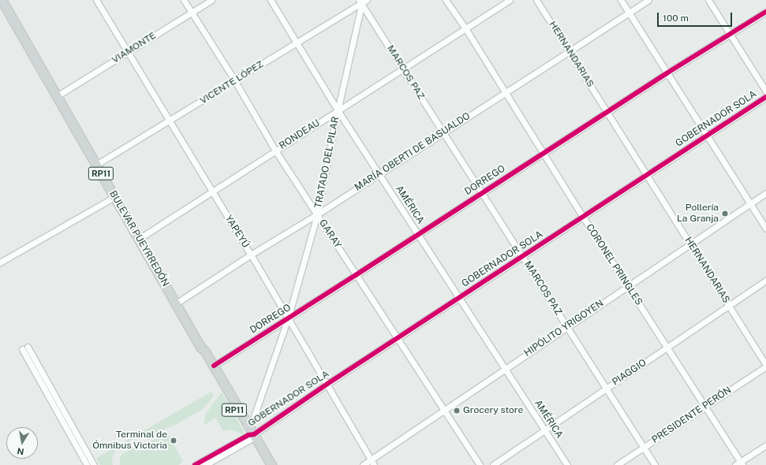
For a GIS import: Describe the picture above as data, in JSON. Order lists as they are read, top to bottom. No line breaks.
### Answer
{"streets":{"main road":["RP11","BULEVAR PUEYRREDÓN"],"street":["VIAMONTE","HERNANDARIAS","MARCOS PAZ","VICENTE LÓPEZ","GOBERNADOR SOLA","RONDEAU","MARÍA OBERTI DE BASUALDO","TRATADO DEL PILAR","DORREGO","AMÉRICA","YAPEYÚ","GARAY","CORONEL PRINGLES","HIPÓLITO YRIGOYEN","PIAGGIO","PRESIDENTE PERÓN"]},"crossings":[["VIAMONTE","YAPEYÚ"],["VIAMONTE","GARAY"],["VIAMONTE","BULEVAR PUEYRREDÓN"],["HERNANDARIAS","GOBERNADOR SOLA"],["HERNANDARIAS","MARÍA OBERTI DE BASUALDO"],["HERNANDARIAS","DORREGO"],["HERNANDARIAS","HIPÓLITO YRIGOYEN"],["HERNANDARIAS","PIAGGIO"],["HERNANDARIAS","PRESIDENTE PERÓN"],["MARCOS PAZ","VICENTE LÓPEZ"],["MARCOS PAZ","GOBERNADOR SOLA"],["MARCOS PAZ","RONDEAU"],["MARCOS PAZ","MARÍA OBERTI DE BASUALDO"],["MARCOS PAZ","TRATADO DEL PILAR"],["MARCOS PAZ","DORREGO"],["MARCOS PAZ","HIPÓLITO YRIGOYEN"],["MARCOS PAZ","PIAGGIO"],["MARCOS PAZ","PRESIDENTE PERÓN"],["VICENTE LÓPEZ","TRATADO DEL PILAR"],["VICENTE LÓPEZ","AMÉRICA"],["VICENTE LÓPEZ","YAPEYÚ"],["VICENTE LÓPEZ","GARAY"],["VICENTE LÓPEZ","BULEVAR PUEYRREDÓN"],["GOBERNADOR SOLA","TRATADO DEL PILAR"],["GOBERNADOR SOLA","AMÉRICA"],["GOBERNADOR SOLA","YAPEYÚ"],["GOBERNADOR SOLA","GARAY"],["GOBERNADOR SOLA","BULEVAR PUEYRREDÓN"],["GOBERNADOR SOLA","CORONEL PRINGLES"],["RONDEAU","TRATADO DEL PILAR"],["RONDEAU","AMÉRICA"],["RONDEAU","YAPEYÚ"],["RONDEAU","GARAY"],["RONDEAU","BULEVAR PUEYRREDÓN"],["RONDEAU","CORONEL PRINGLES"],["MARÍA OBERTI DE BASUALDO","TRATADO DEL PILAR"],["MARÍA OBERTI DE BASUALDO","AMÉRICA"],["MARÍA OBERTI DE BASUALDO","YAPEYÚ"],["MARÍA OBERTI DE BASUALDO","GARAY"],["MARÍA OBERTI DE BASUALDO","BULEVAR PUEYRREDÓN"],["MARÍA OBERTI DE BASUALDO","CORONEL PRINGLES"],["TRATADO DEL PILAR","DORREGO"],["TRATADO DEL PILAR","AMÉRICA"],["TRATADO DEL PILAR","YAPEYÚ"],["TRATADO DEL PILAR","GARAY"],["TRATADO DEL PILAR","BULEVAR PUEYRREDÓN"],["DORREGO","AMÉRICA"],["DORREGO","YAPEYÚ"],["DORREGO","GARAY"],["DORREGO","BULEVAR PUEYRREDÓN"],["DORREGO","CORONEL PRINGLES"],["AMÉRICA","HIPÓLITO YRIGOYEN"],["AMÉRICA","PIAGGIO"],["YAPEYÚ","HIPÓLITO YRIGOYEN"],["GARAY","HIPÓLITO YRIGOYEN"],["CORONEL PRINGLES","HIPÓLITO YRIGOYEN"],["CORONEL PRINGLES","PIAGGIO"],["CORONEL PRINGLES","PRESIDENTE PERÓN"]],"places":["Pollería La Granja","Grocery store","Terminal de Ómnibus Victoria"],"scale_bar":"100 m","north":"bottom"}
